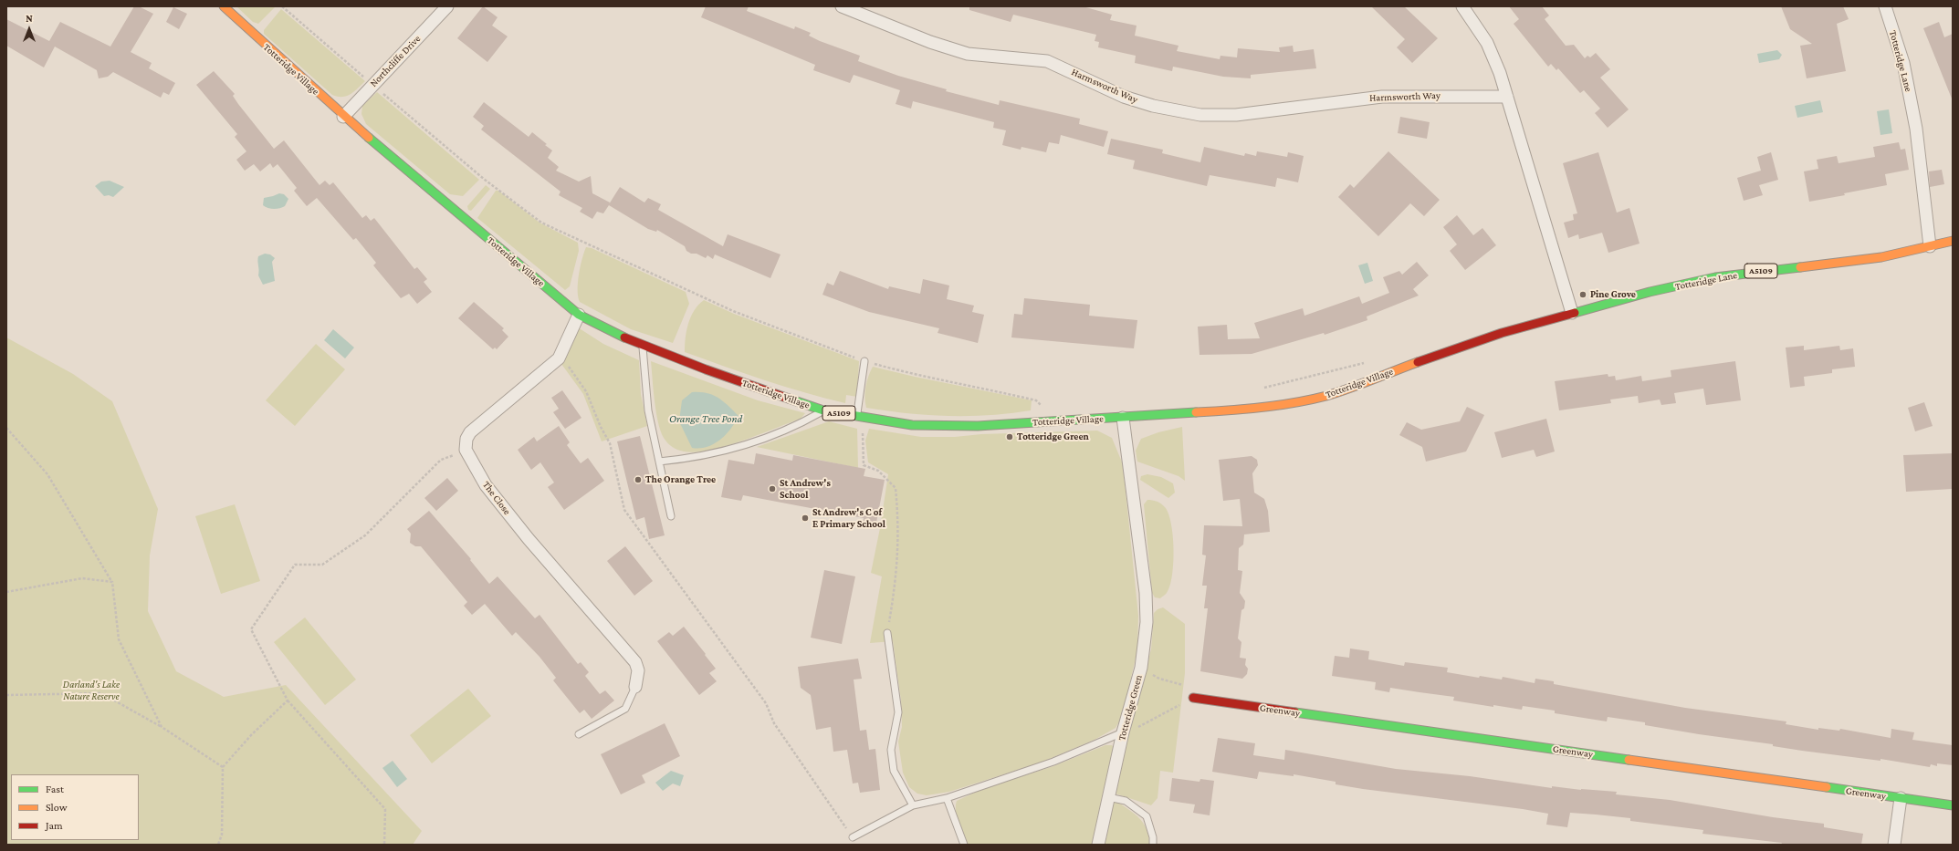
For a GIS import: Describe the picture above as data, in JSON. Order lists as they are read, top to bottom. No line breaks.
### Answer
{"streets":{"main road":["Totteridge Lane","Totteridge Village","A5109","Greenway"],"street":["Northcliffe Drive","Harmsworth Way","The Close","Totteridge Green"]},"crossings":[["Northcliffe Drive","Totteridge Village"],["Totteridge Lane","Totteridge Village"],["Totteridge Village","Totteridge Green"]],"water":["Orange Tree Pond"],"parks":["Darland's Lake Nature Reserve"],"places":["Pine Grove","Totteridge Green","The Orange Tree","St Andrew's School","St Andrew's C of E Primary School"],"legend":["Fast","Slow","Jam"],"north":"top"}
